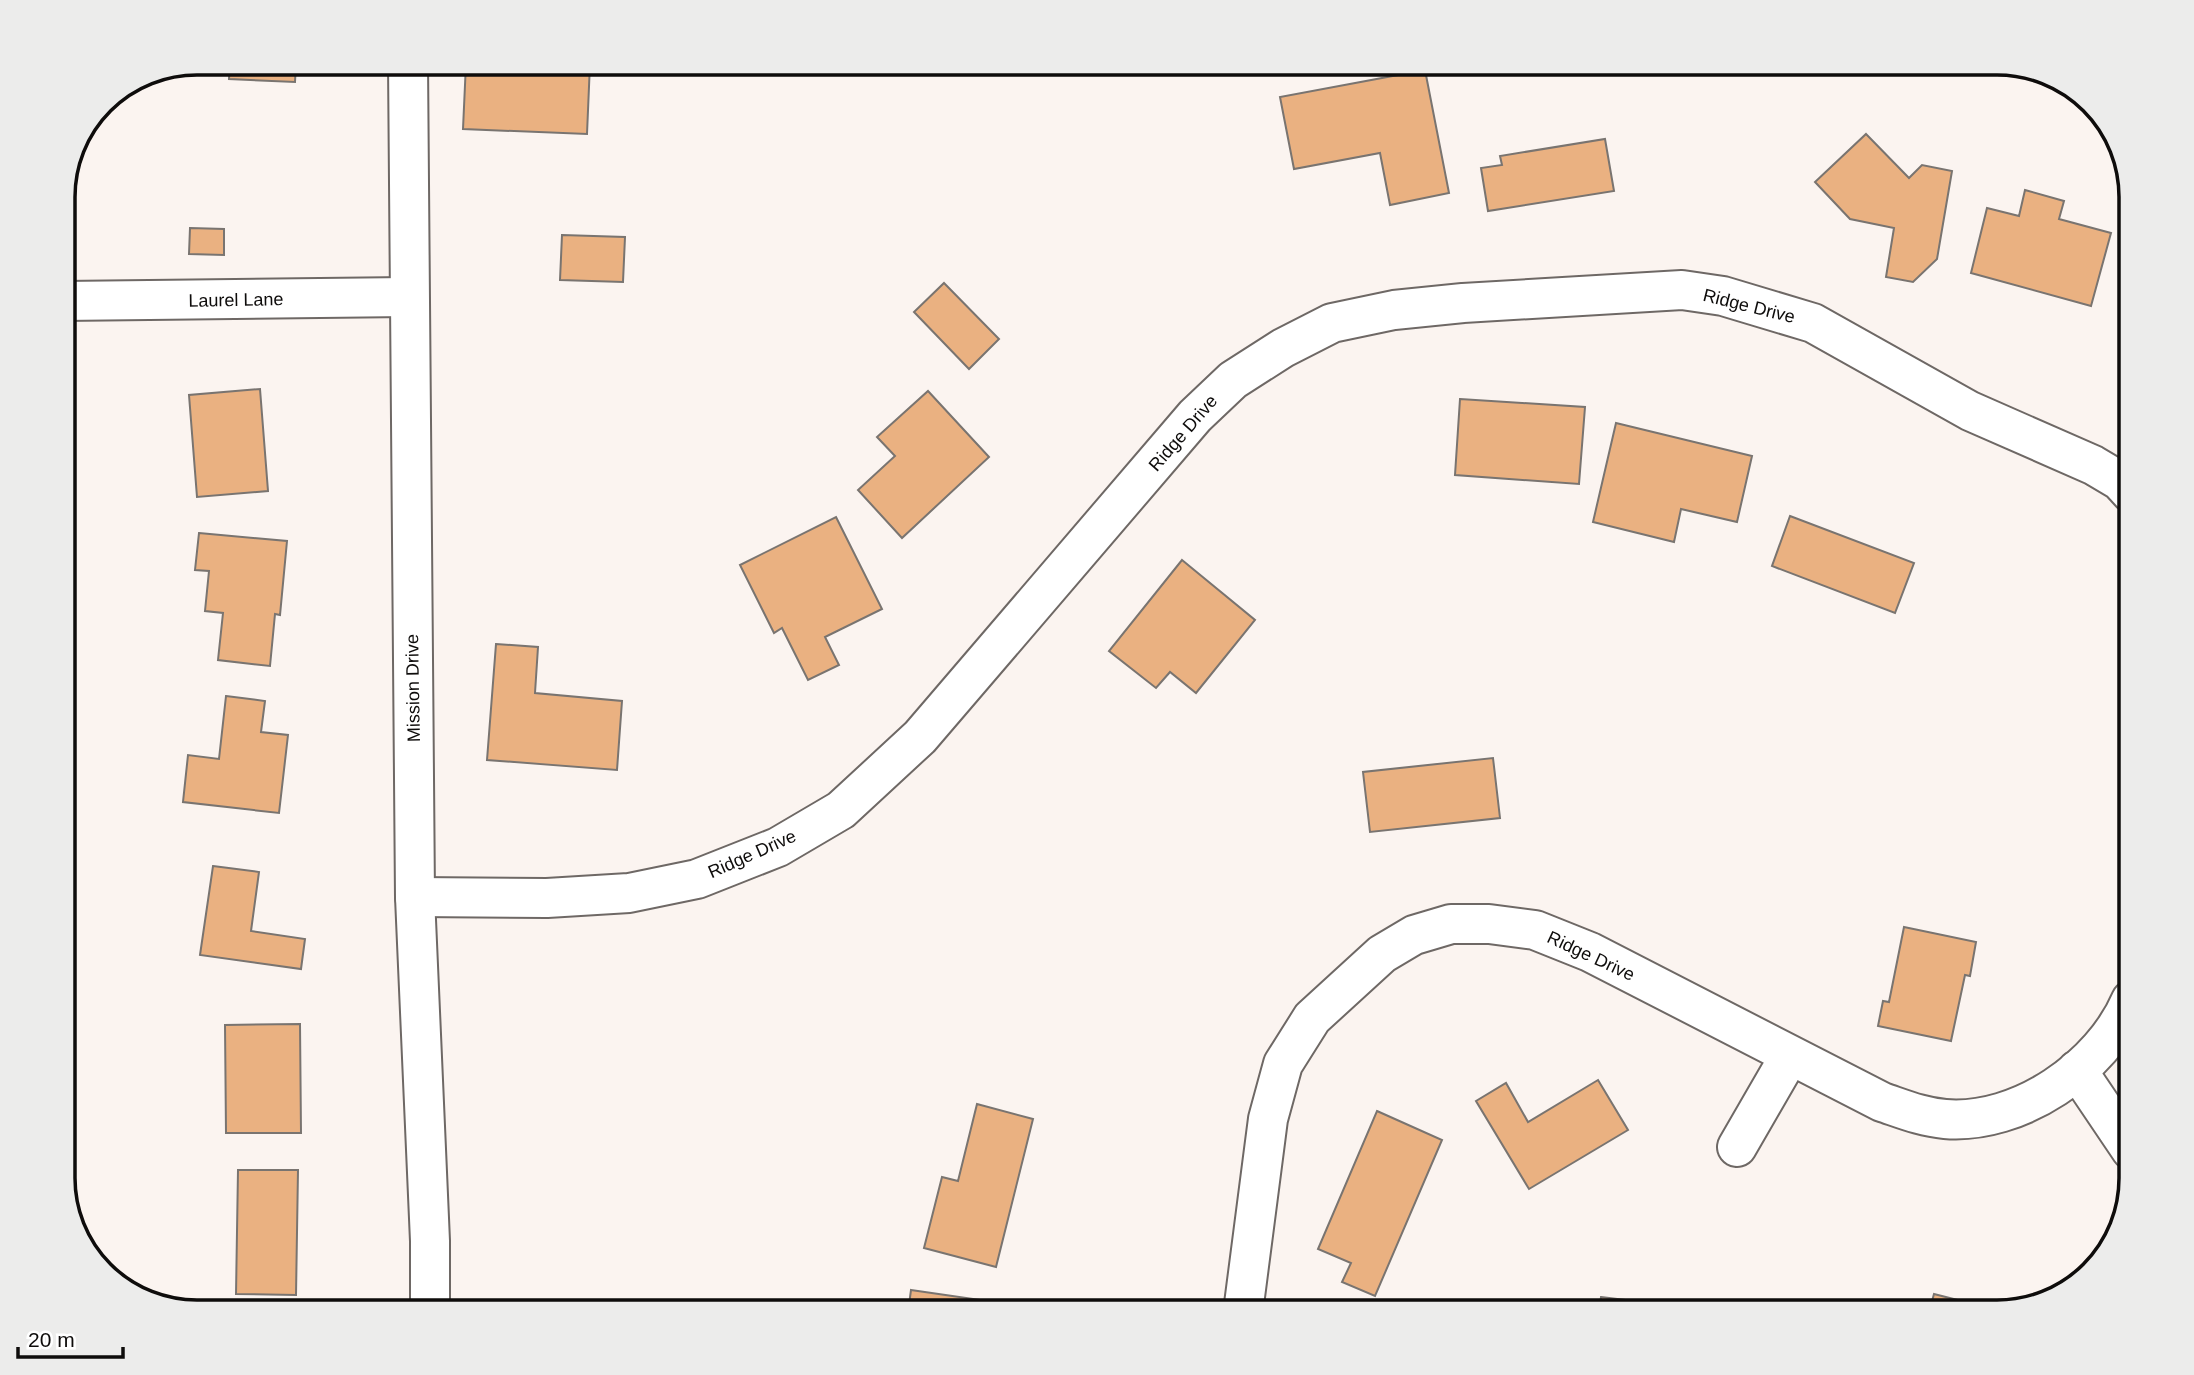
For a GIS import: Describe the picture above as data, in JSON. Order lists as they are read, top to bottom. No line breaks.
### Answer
{"streets":{"street":["Laurel Lane","Ridge Drive","Mission Drive"]},"crossings":[["Laurel Lane","Mission Drive"],["Ridge Drive","Mission Drive"]],"scale_bar":"20 m"}
